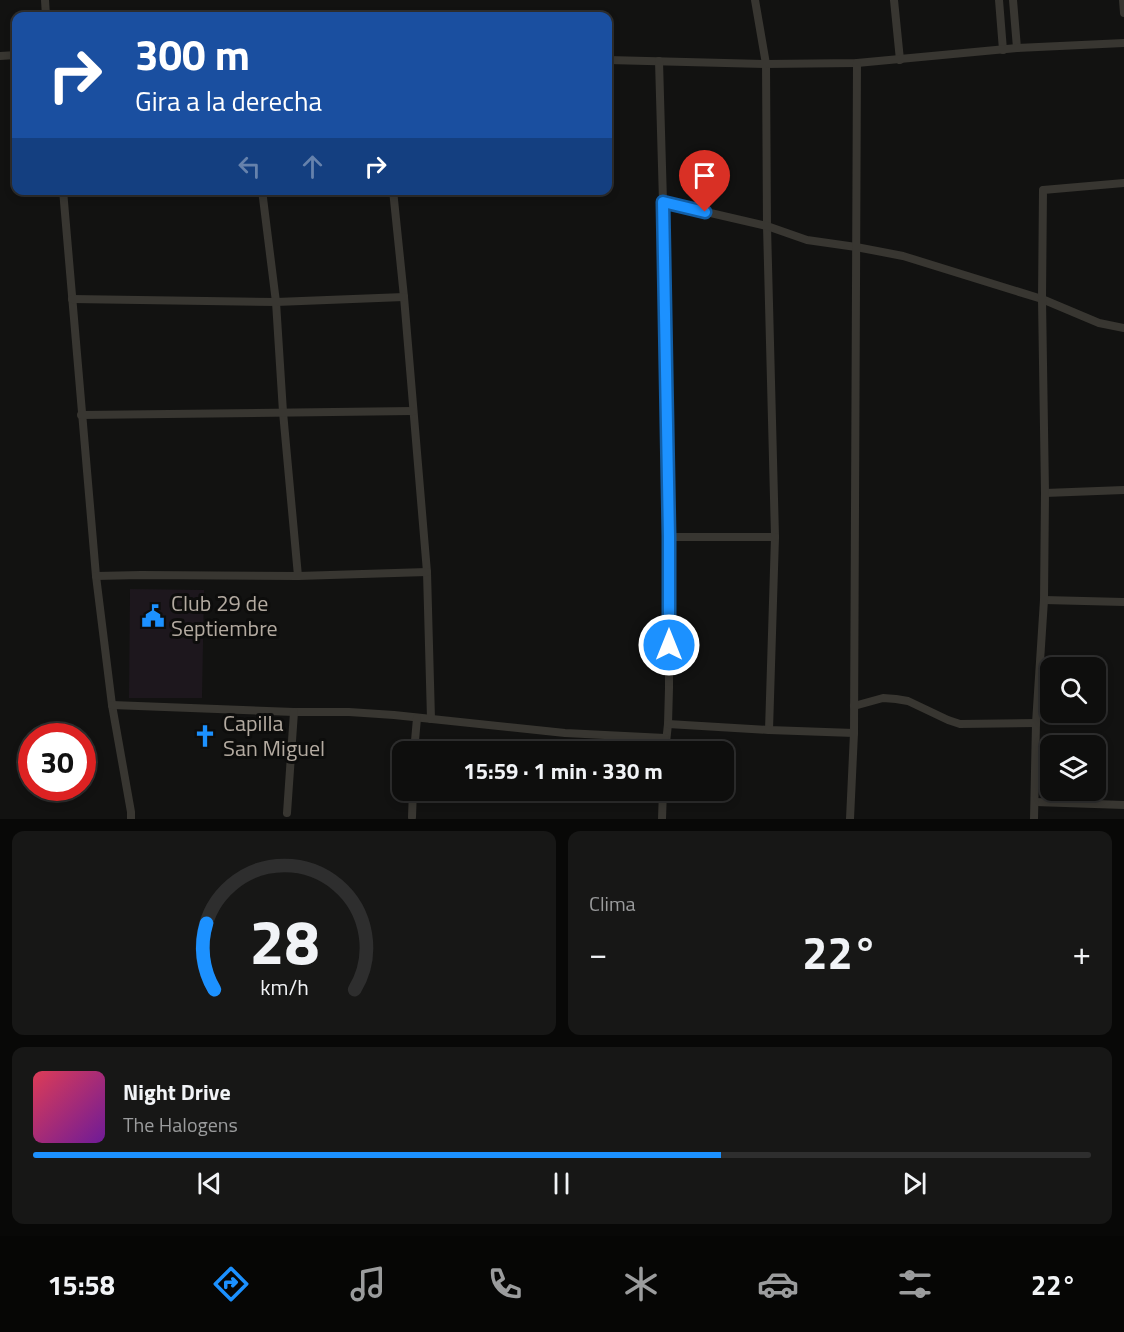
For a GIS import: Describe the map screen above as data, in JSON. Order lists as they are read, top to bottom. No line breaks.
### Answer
{"places":{"public building":["Club 29 de Septiembre"],"church":["Capilla San Miguel"]},"page":{"turn":["300 m","Gira a la derecha"],"limit":"30","trip":"15:59 · 1 min · 330 m","tile":"Clima","heat":["−","22°","+"],"song":["Night Drive","The Halogens"],"tabs":["15:58","22°"],"gauge":["28","km/h"]}}
